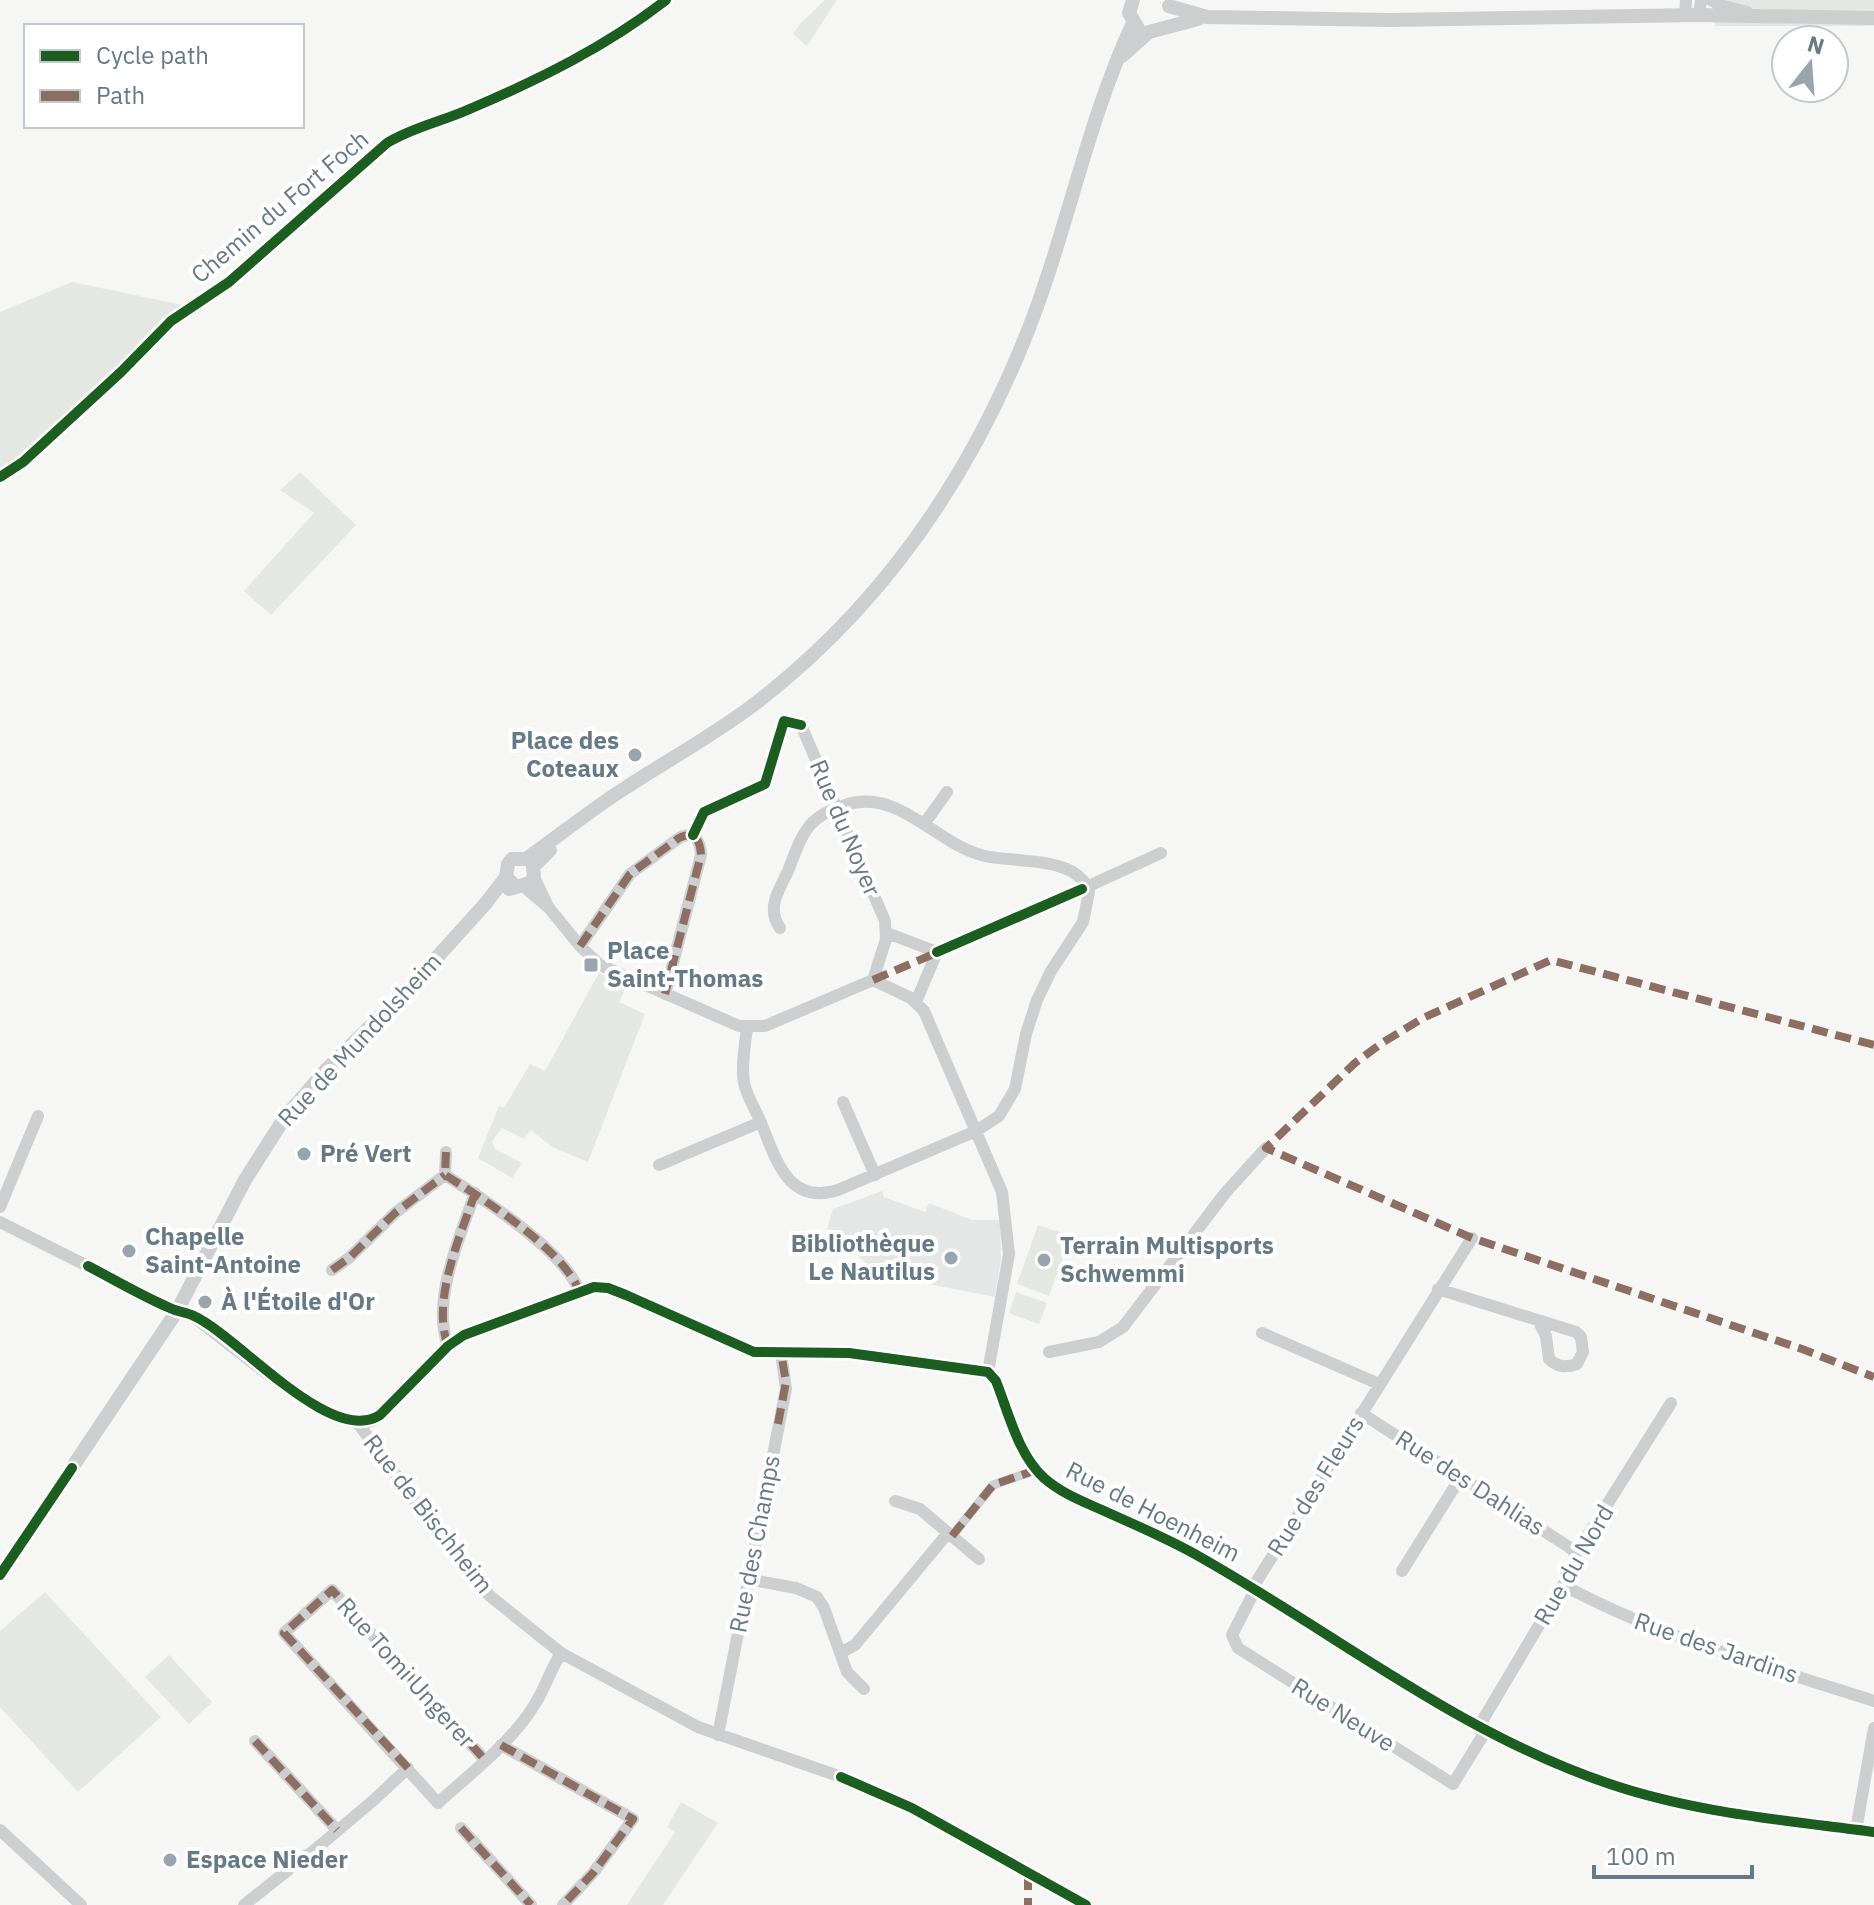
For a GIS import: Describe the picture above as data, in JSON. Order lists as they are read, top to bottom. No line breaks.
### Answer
{"streets":{"street":["Rue du Noyer","Rue de Mundolsheim","Rue des Dahlias","Rue des Fleurs","Rue de Hoenheim","Rue de Bischheim","Rue des Champs","Rue du Nord","Rue des Jardins","Rue Tomi Ungerer","Rue Neuve"],"cycle path":["Chemin du Fort Foch"]},"crossings":[["Rue des Dahlias","Rue des Fleurs"],["Rue des Dahlias","Rue du Nord"],["Rue des Fleurs","Rue de Hoenheim"],["Rue des Fleurs","Rue Neuve"],["Rue de Hoenheim","Rue du Nord"],["Rue de Hoenheim","Rue Neuve"],["Rue de Bischheim","Rue des Champs"],["Rue du Nord","Rue des Jardins"],["Rue du Nord","Rue Neuve"]],"places":{"other":["Place des Coteaux","Pré Vert","Chapelle Saint-Antoine","Bibliothèque Le Nautilus","Terrain Multisports Schwemmi","À l'Étoile d'Or","Espace Nieder"],"transit":["Place Saint-Thomas"]},"legend":["Cycle path","Path"],"scale_bar":"100 m","north":"top"}
